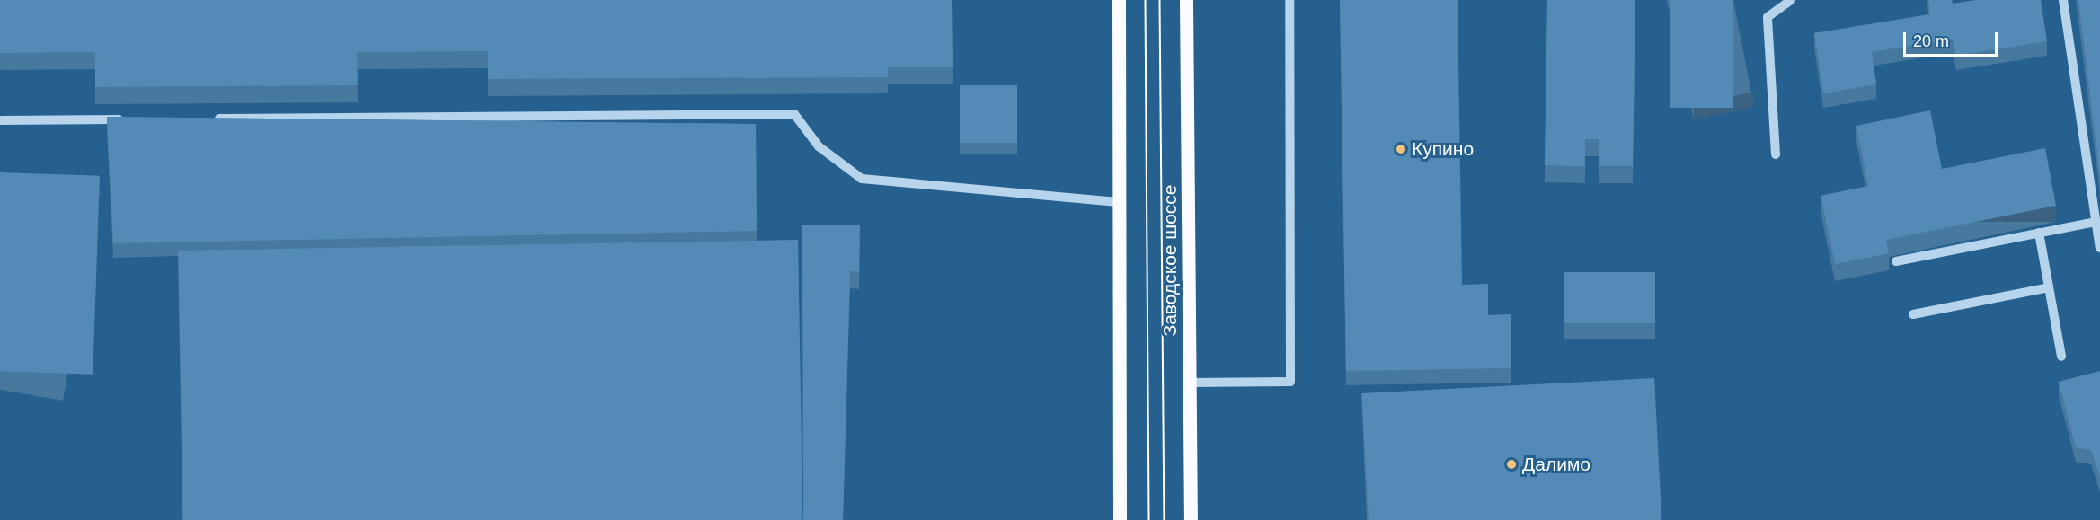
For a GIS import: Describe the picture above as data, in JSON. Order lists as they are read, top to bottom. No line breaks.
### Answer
{"streets":{"main road":["Заводское шоссе"]},"places":["Купино","Далимо"],"scale_bar":"20 m"}
